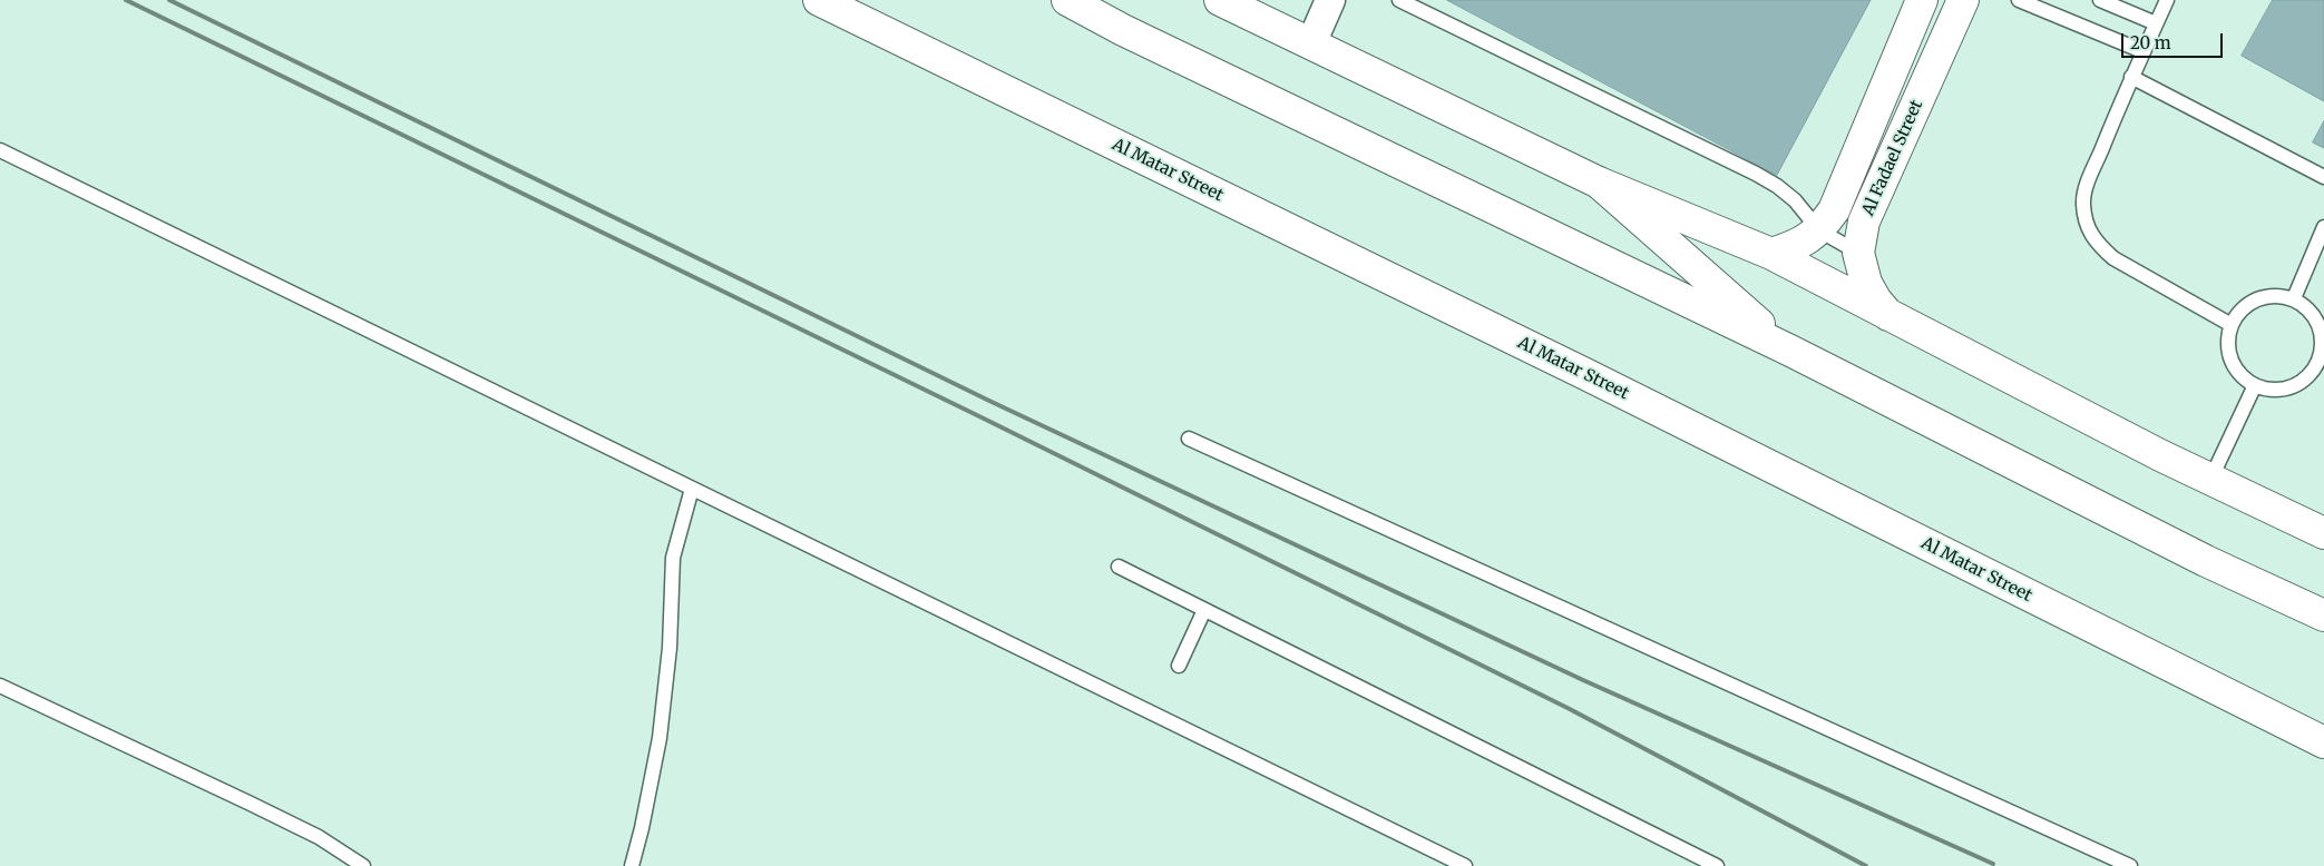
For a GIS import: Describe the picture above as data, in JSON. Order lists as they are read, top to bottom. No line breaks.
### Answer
{"streets":{"main road":["Al Fadael Street","Al Matar Street"]},"scale_bar":"20 m"}
